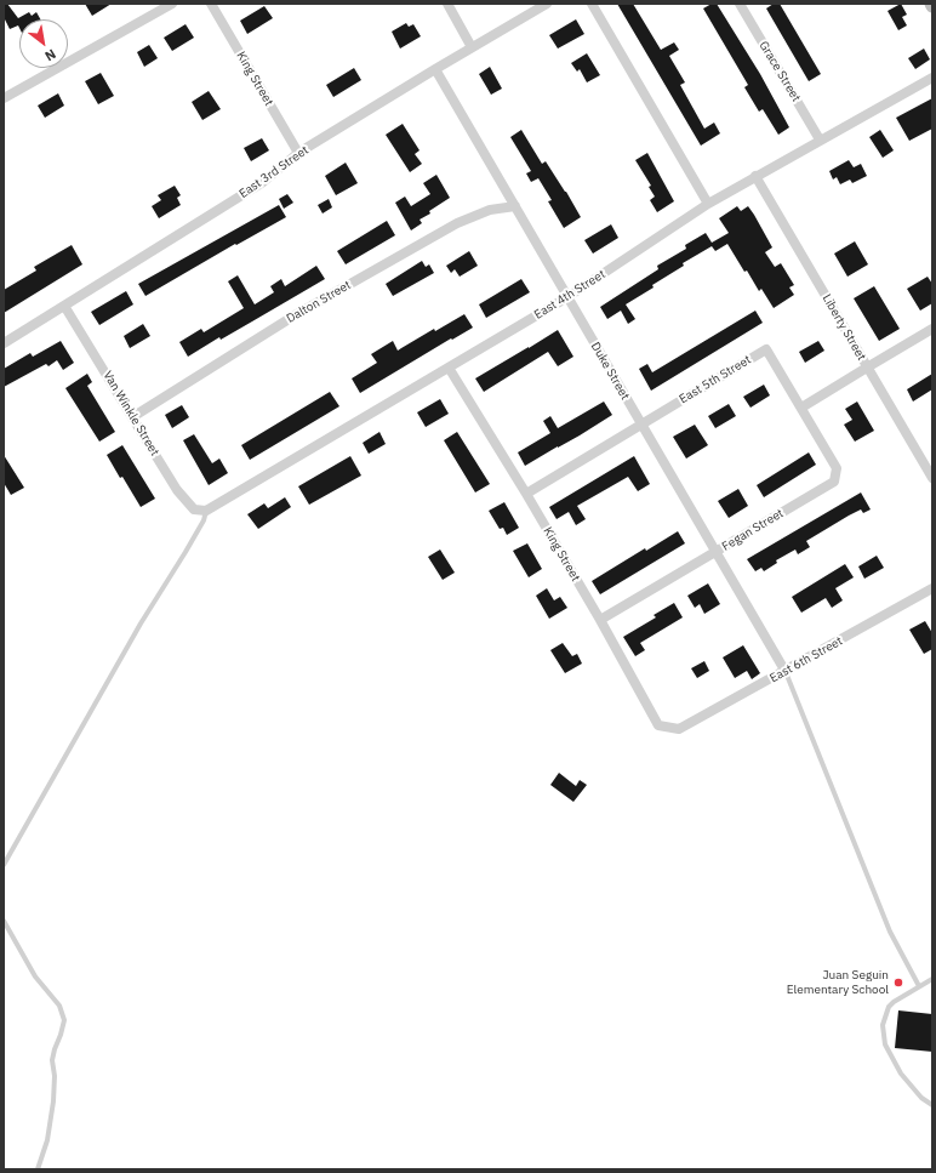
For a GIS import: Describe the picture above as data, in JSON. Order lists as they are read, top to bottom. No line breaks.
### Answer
{"streets":{"street":["Grace Street","King Street","East 3rd Street","East 4th Street","Dalton Street","Liberty Street","Duke Street","East 5th Street","Van Winkle Street","Fegan Street","East 6th Street"]},"crossings":[["Grace Street","East 4th Street"],["King Street","East 3rd Street"],["King Street","East 4th Street"],["King Street","East 5th Street"],["King Street","Fegan Street"],["King Street","East 6th Street"],["East 3rd Street","Duke Street"],["East 3rd Street","Van Winkle Street"],["East 4th Street","Liberty Street"],["East 4th Street","Duke Street"],["East 4th Street","Van Winkle Street"],["Dalton Street","Duke Street"],["Dalton Street","Van Winkle Street"],["Duke Street","East 5th Street"],["Duke Street","Fegan Street"],["Duke Street","East 6th Street"],["East 5th Street","Fegan Street"]],"places":["Juan Seguin Elementary School"],"north":"bottom right"}
